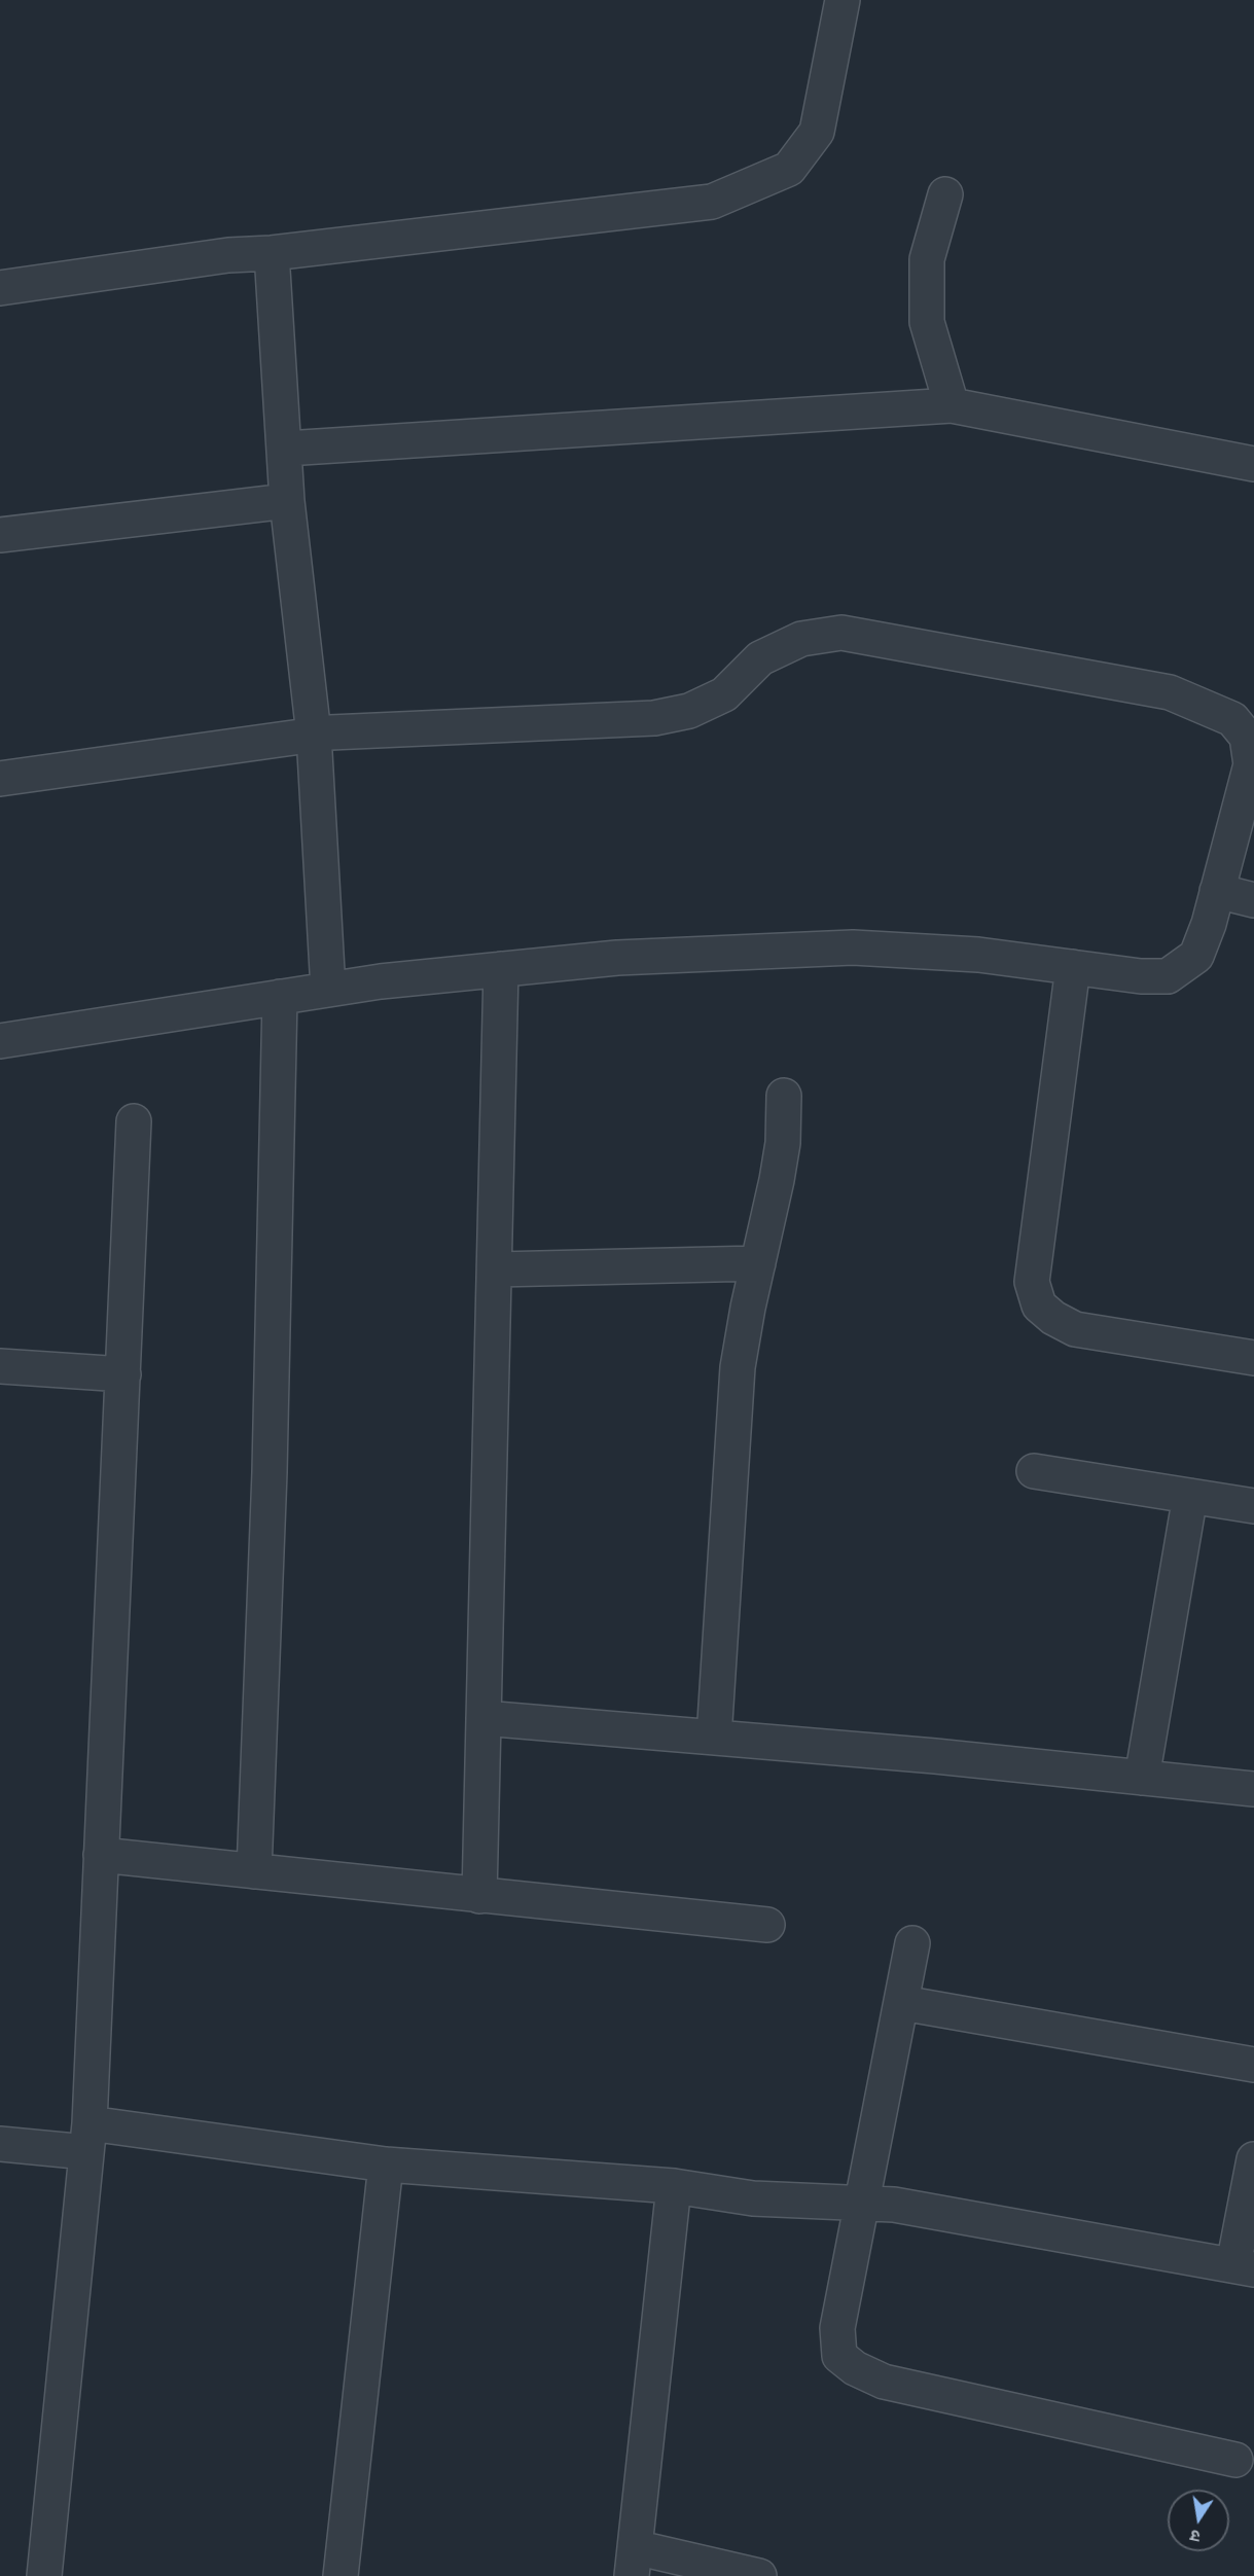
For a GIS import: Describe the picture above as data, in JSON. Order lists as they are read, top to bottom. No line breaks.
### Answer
{"north":"bottom"}
